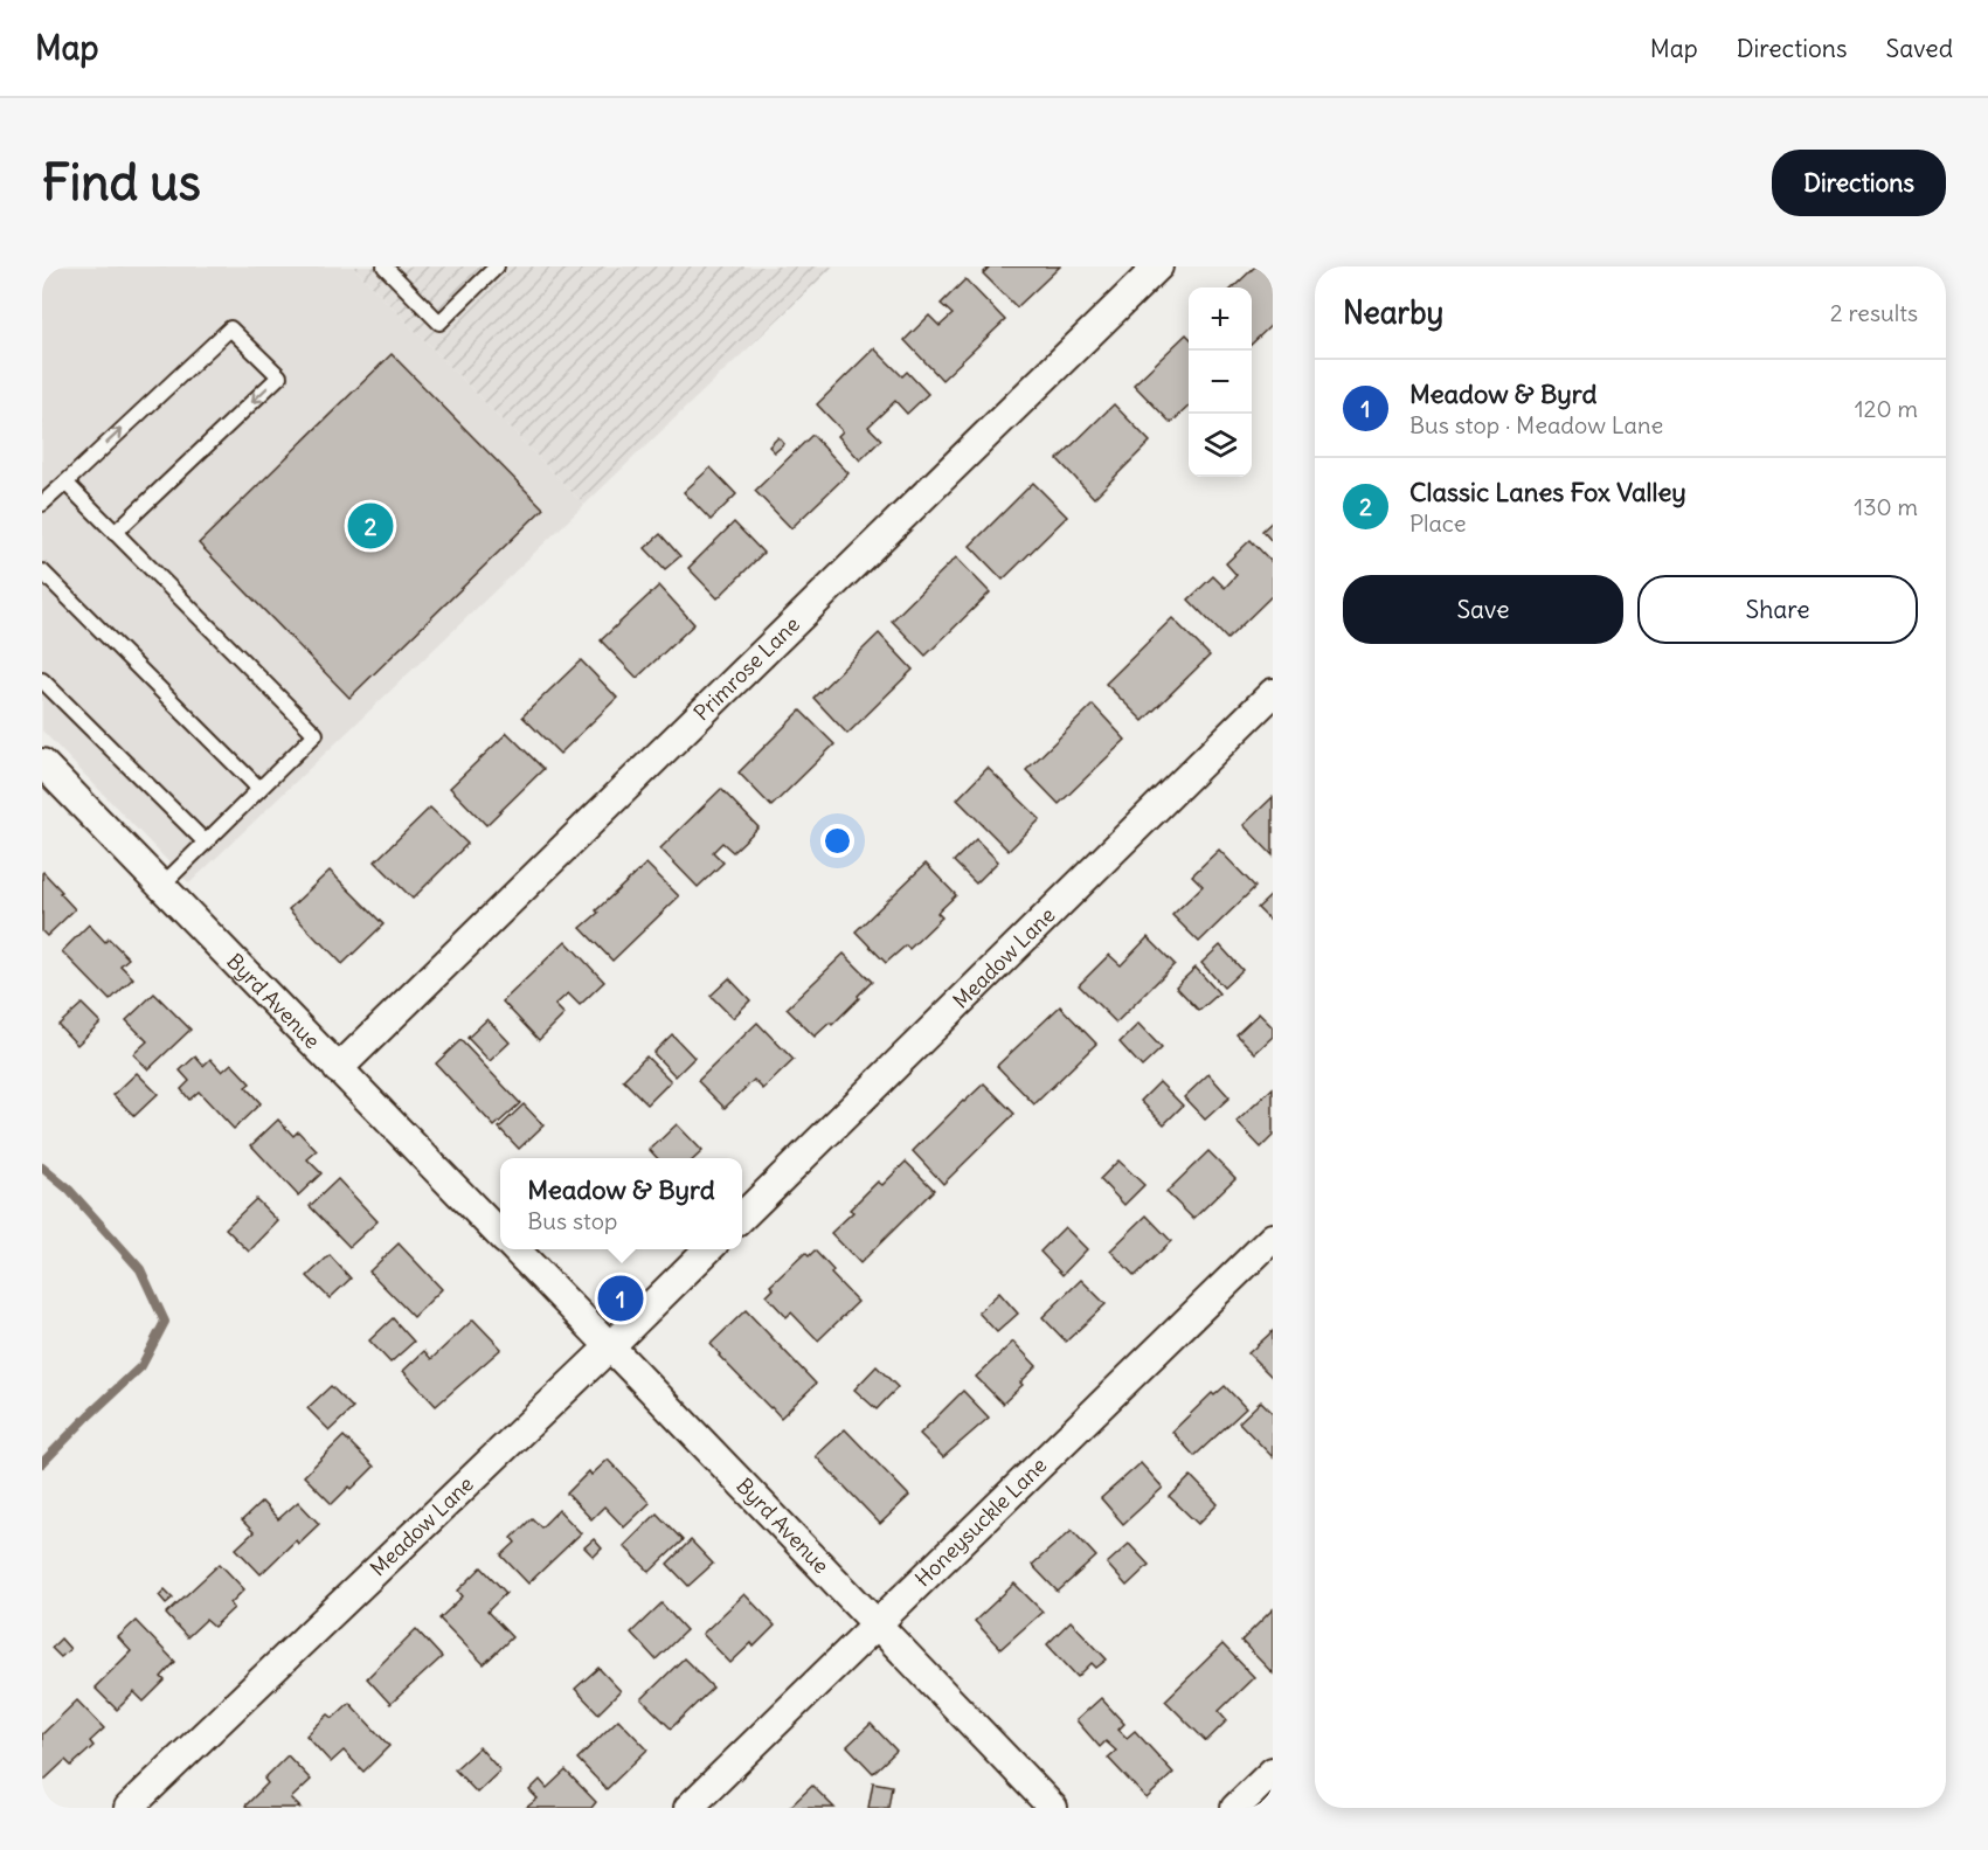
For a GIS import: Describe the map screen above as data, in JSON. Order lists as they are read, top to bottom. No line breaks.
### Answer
{"streets":{"street":["Primrose Lane","Meadow Lane","Byrd Avenue","Honeysuckle Lane"]},"crossings":[["Primrose Lane","Byrd Avenue"],["Meadow Lane","Byrd Avenue"],["Byrd Avenue","Honeysuckle Lane"]],"page":{"header":"Map","nav":["Map","Directions","Saved"],"buttons":["Directions",["Save","Share"]],"title":"Find us","heading":["Nearby","2 results"],"map_buttons":["+","−"],"list":[{"mark":"1","name":"Meadow & Byrd","note":"Bus stop · Meadow Lane","value":"120 m"},{"mark":"2","name":"Classic Lanes Fox Valley","note":"Place","value":"130 m"}],"pins":["2","1"],"popup":["Meadow & Byrd","Bus stop"]}}
